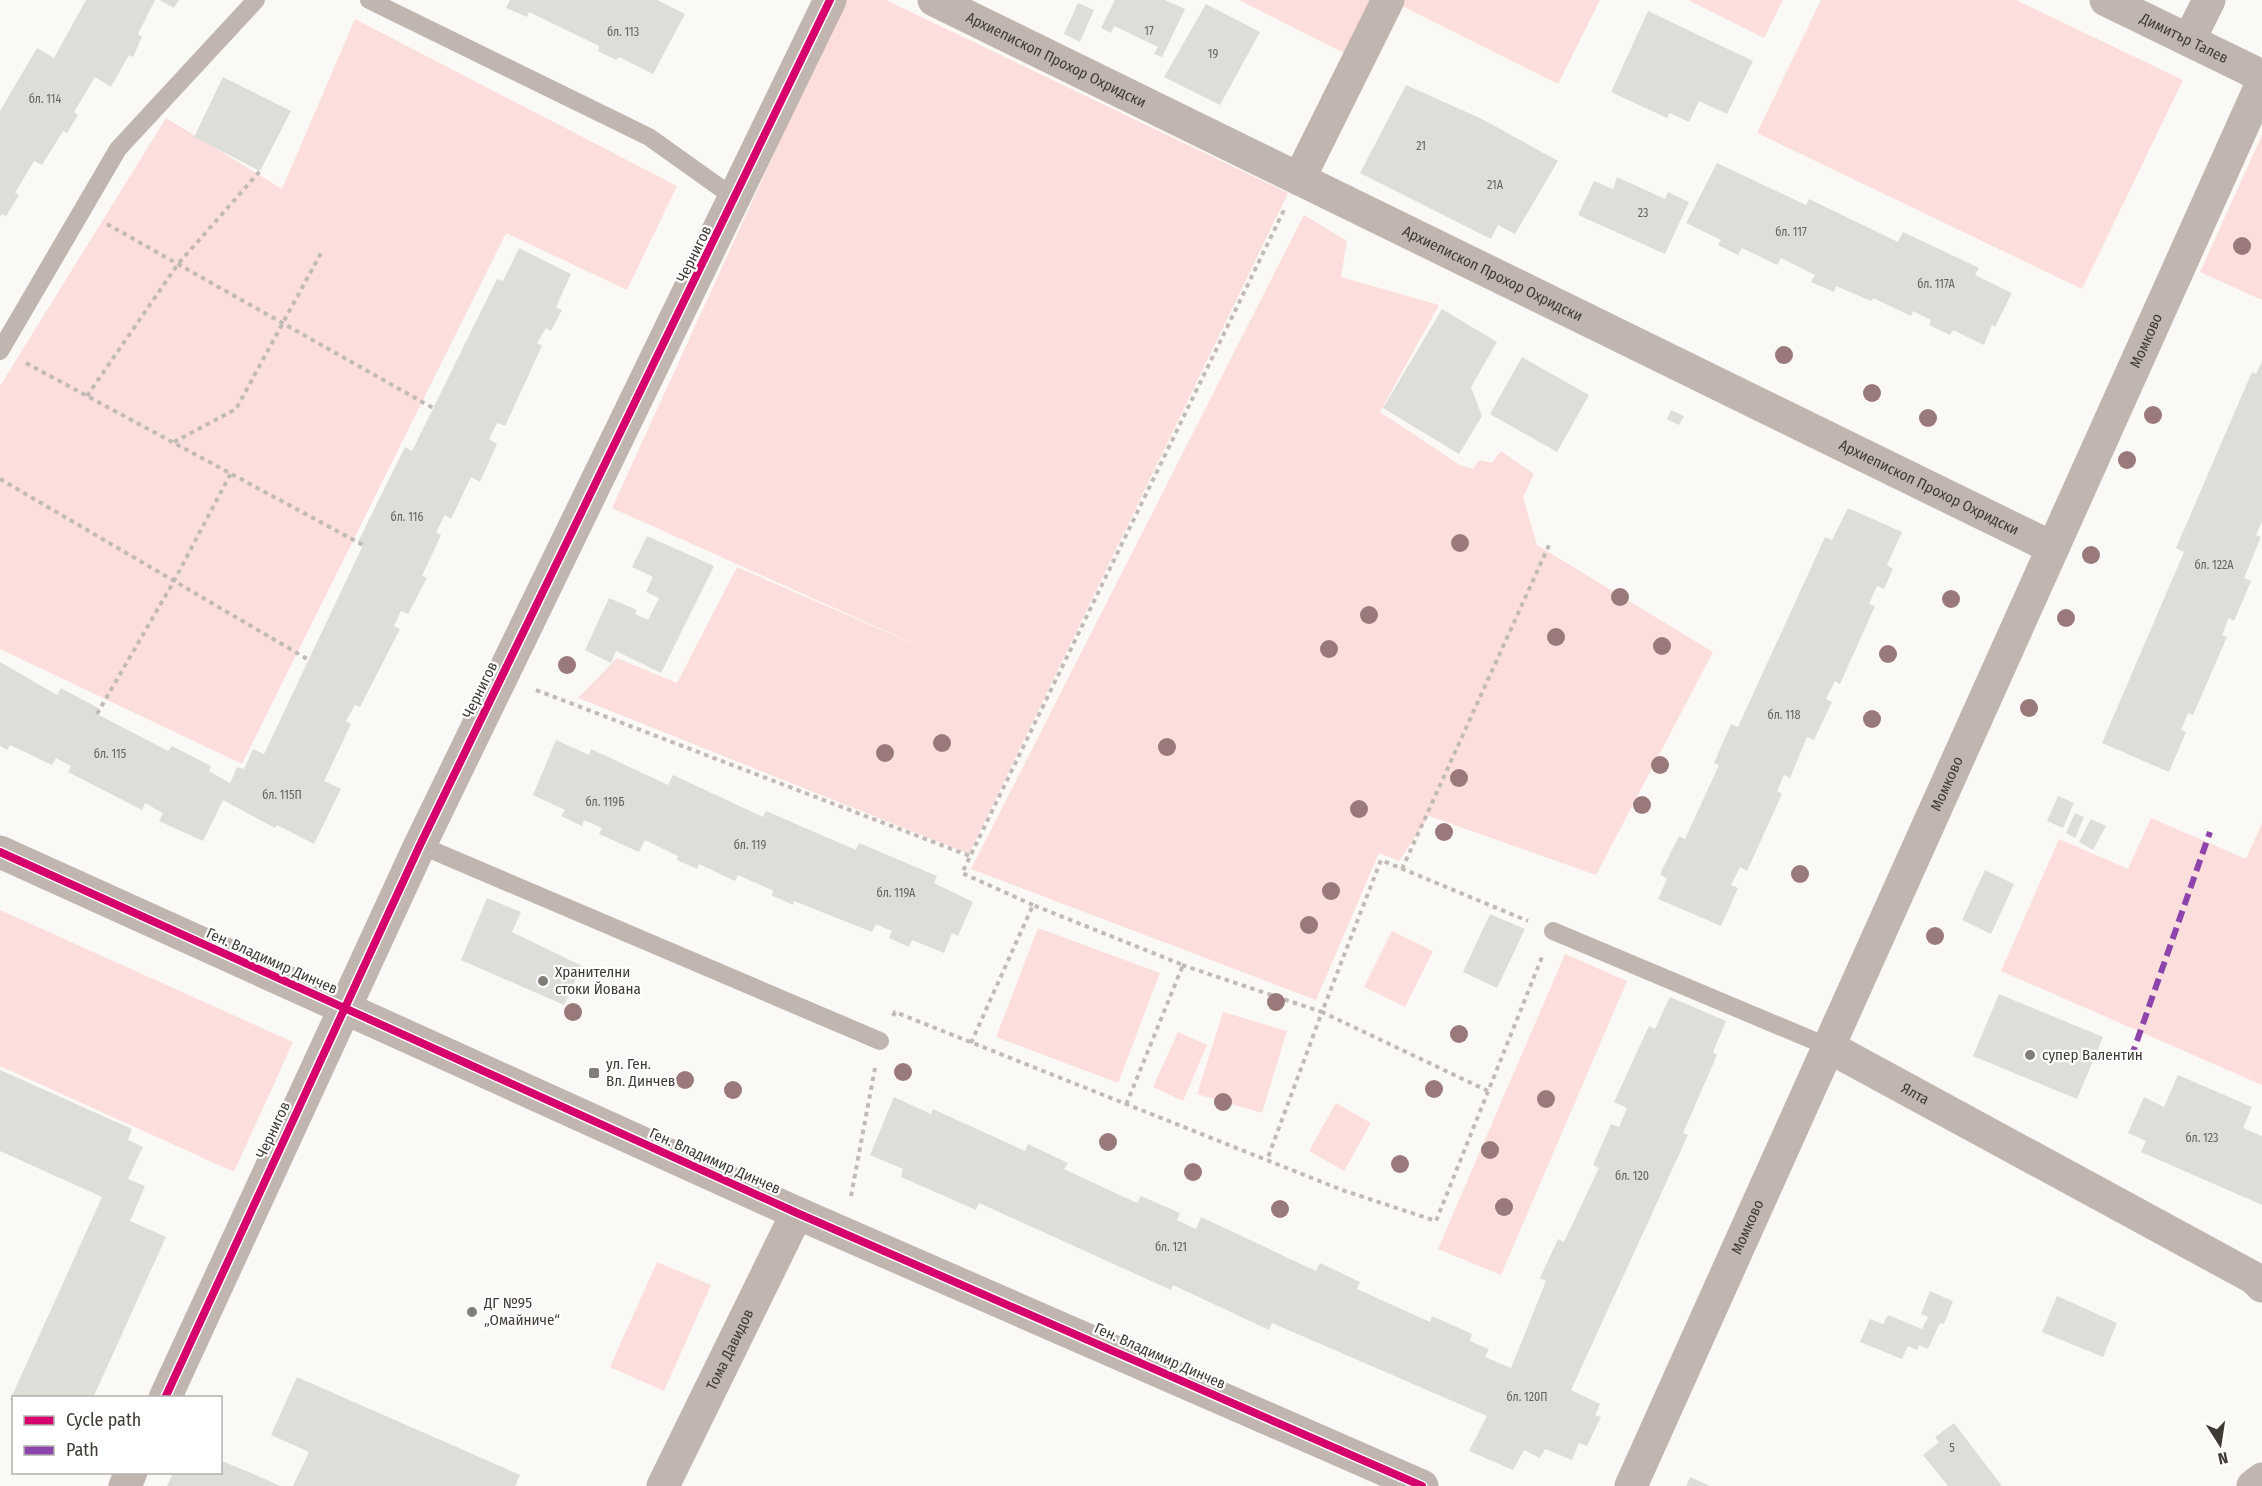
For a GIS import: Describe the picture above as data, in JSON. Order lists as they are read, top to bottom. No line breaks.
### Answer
{"streets":{"street":["Димитър Талев","Архиепископ Прохор Охридски","Чернигов","Момково","Ген. Владимир Динчев","Ялта","Тома Давидов"]},"crossings":[["Архиепископ Прохор Охридски","Момково"],["Чернигов","Ген. Владимир Динчев"],["Момково","Ялта"],["Ген. Владимир Динчев","Тома Давидов"]],"places":{"other":["Хранителни стоки Йована","супер Валентин","ДГ №95 „Омайниче“"],"transit":["ул. Ген. Вл. Динчев"]},"house_numbers":["17","бл. 113","19","бл. 114","21","21А","23","бл. 117","бл. 117А","бл. 116","бл. 122А","бл. 118","бл. 115","бл. 115П","бл. 119Б","бл. 119","бл. 119А","бл. 123","бл. 120","бл. 121","бл. 120П","5"],"legend":["Cycle path","Path"],"north":"bottom"}
